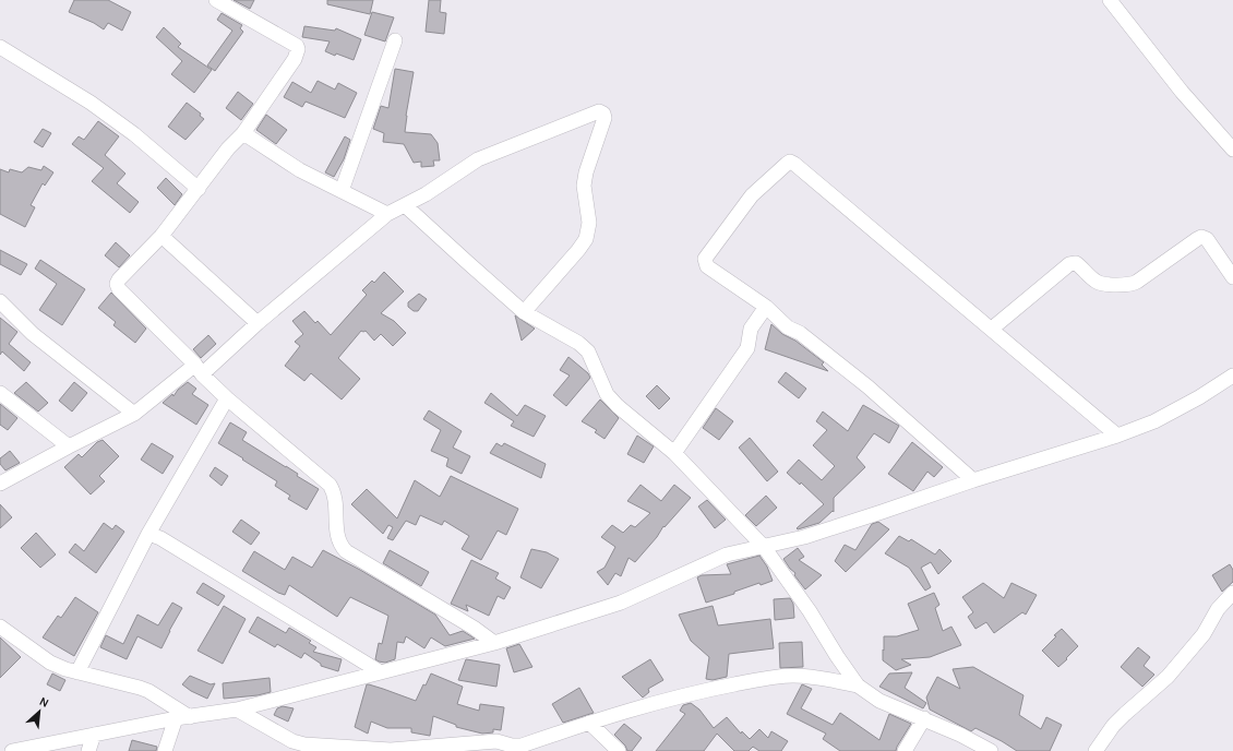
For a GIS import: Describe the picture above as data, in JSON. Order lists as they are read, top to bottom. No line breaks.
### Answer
{"north":"top right"}
